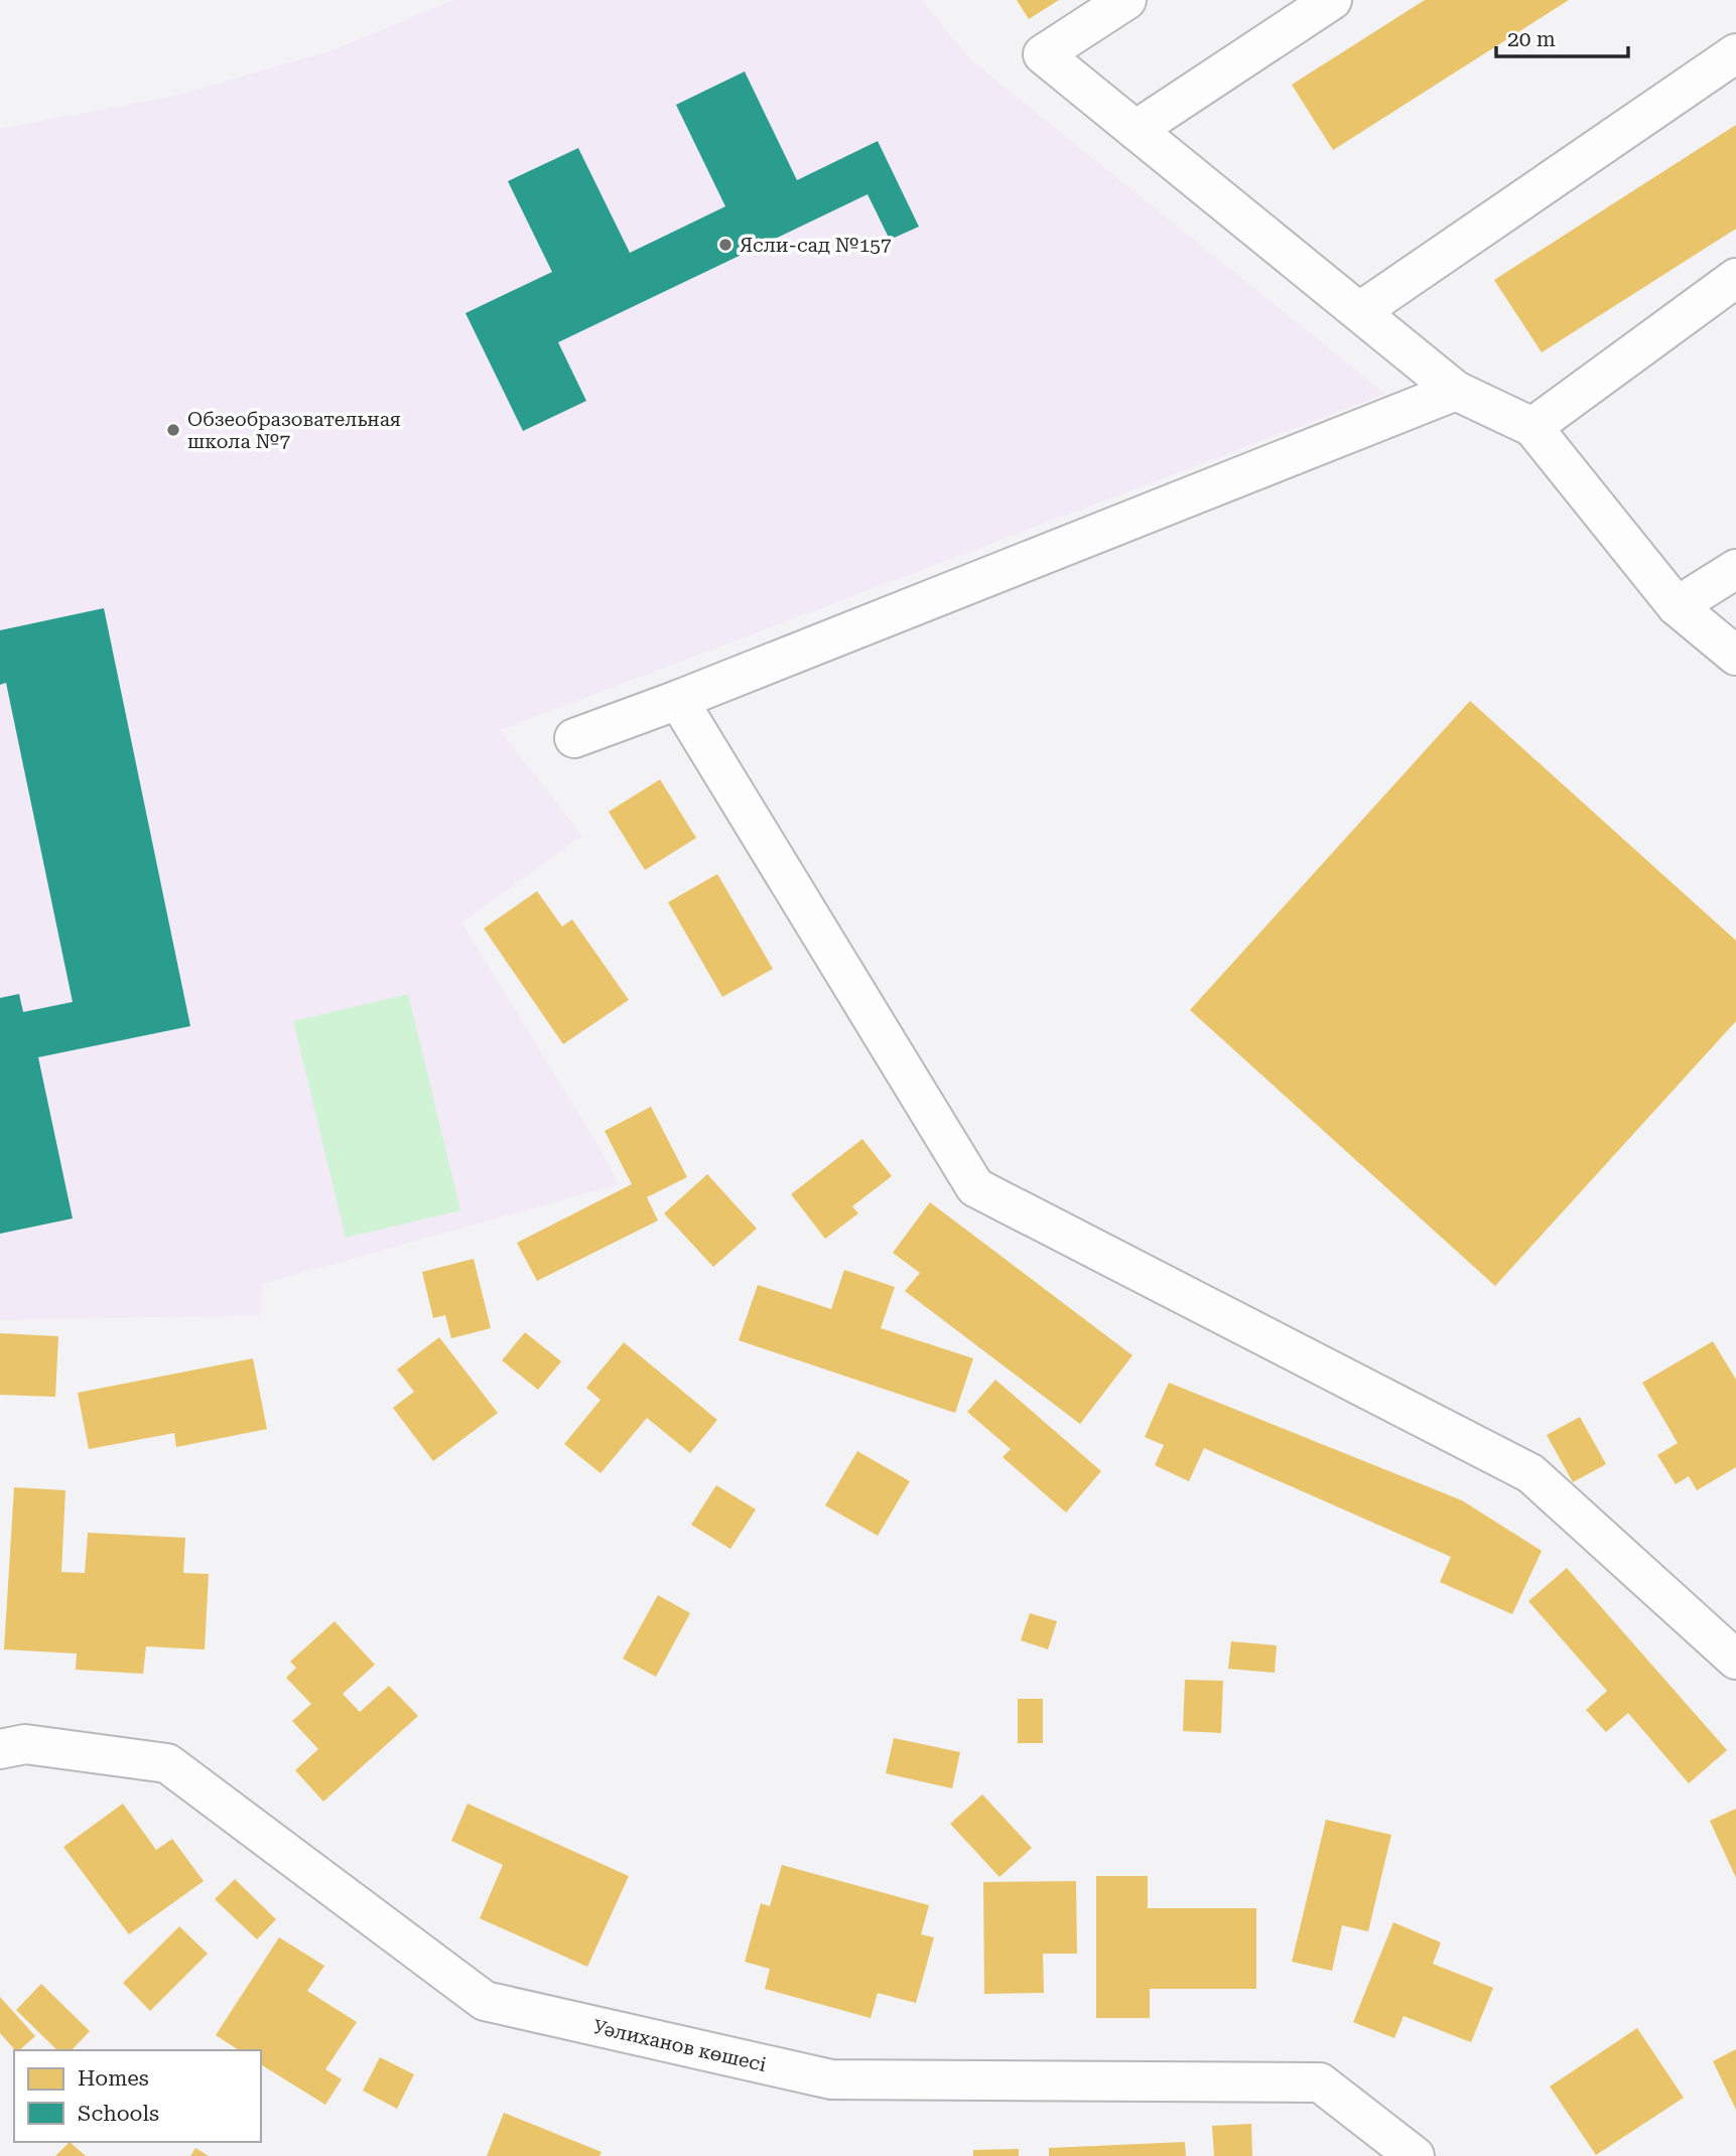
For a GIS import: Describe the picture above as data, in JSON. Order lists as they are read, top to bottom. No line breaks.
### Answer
{"streets":{"street":["Уәлиханов көшесі"]},"places":["Ясли-сад №157","Обзеобразовательная школа №7"],"legend":["Homes","Schools"],"scale_bar":"20 m"}
